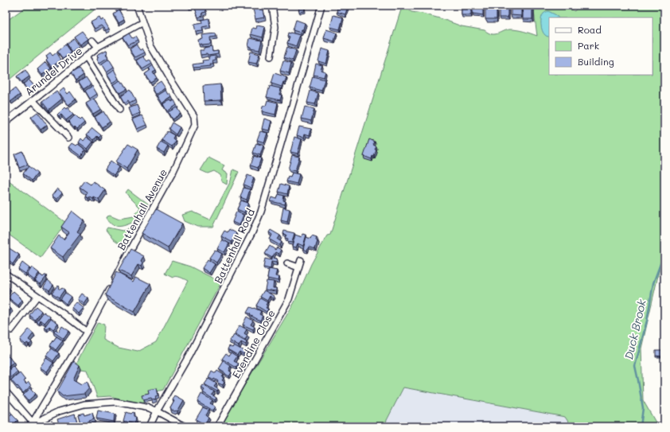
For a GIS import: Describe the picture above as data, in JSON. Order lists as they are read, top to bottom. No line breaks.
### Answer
{"streets":{"street":["Arundel Drive","Battenhall Avenue","Battenhall Road","Evendine Close"]},"crossings":[["Arundel Drive","Battenhall Avenue"]],"water":["Duck Brook"],"legend":["Road","Park","Building"]}
